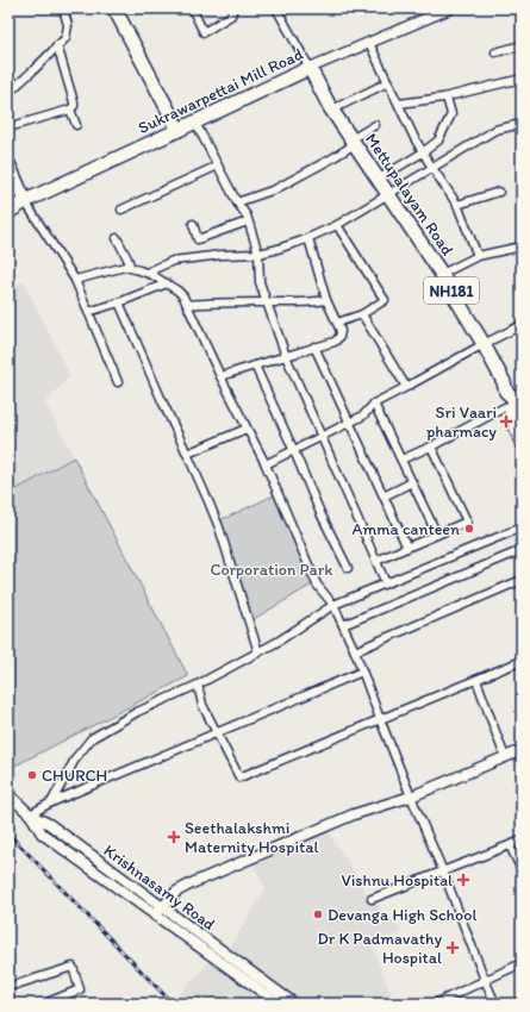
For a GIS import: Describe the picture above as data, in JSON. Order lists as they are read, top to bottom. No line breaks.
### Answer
{"streets":{"highway":["Sukrawarpettai Mill Road","Mettupalayam Road","NH181"],"main road":["Krishnasamy Road"]},"crossings":[["Sukrawarpettai Mill Road","Mettupalayam Road"]],"parks":["Corporation Park"],"places":{"health":["Sri Vaari pharmacy","Seethalakshmi Maternity Hospital","Vishnu Hospital","Dr K Padmavathy Hospital"],"other":["Amma canteen","CHURCH","Devanga High School"]}}
